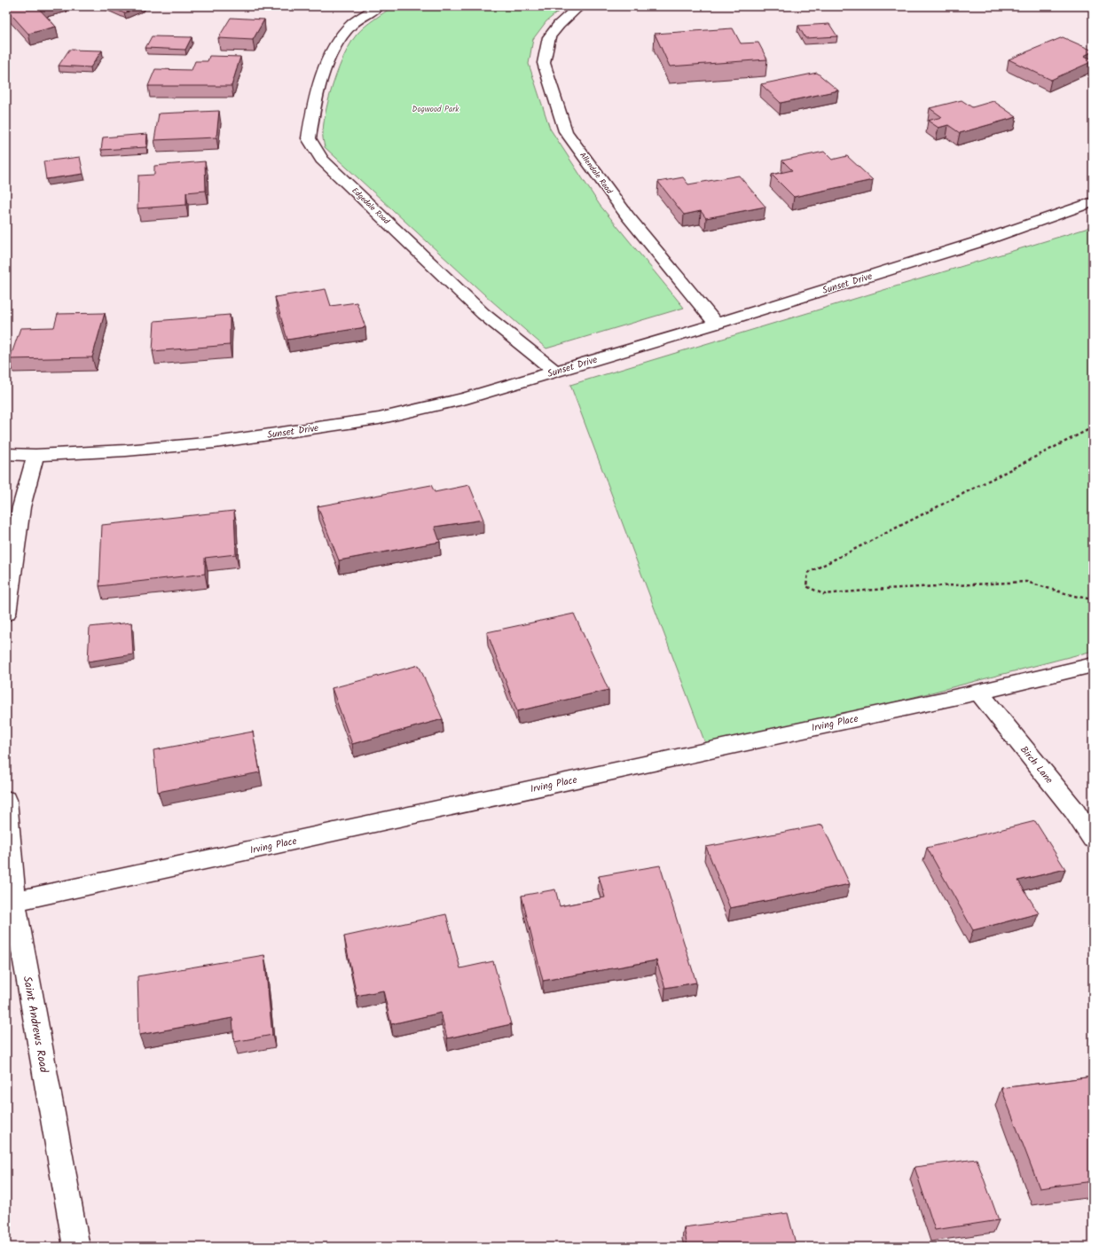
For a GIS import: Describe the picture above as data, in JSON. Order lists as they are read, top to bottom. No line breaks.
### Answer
{"streets":{"street":["Allendale Road","Edgedale Road","Sunset Drive","Irving Place","Birch Lane","Saint Andrews Road"]},"crossings":[["Allendale Road","Sunset Drive"],["Edgedale Road","Sunset Drive"],["Irving Place","Birch Lane"],["Irving Place","Saint Andrews Road"]],"parks":["Dogwood Park"]}
